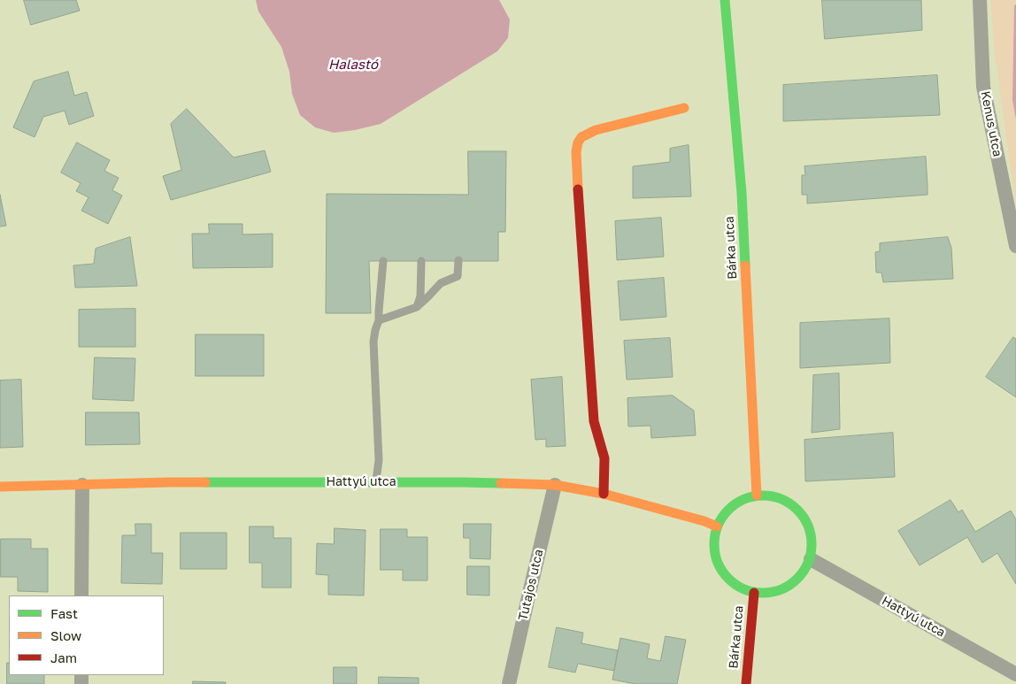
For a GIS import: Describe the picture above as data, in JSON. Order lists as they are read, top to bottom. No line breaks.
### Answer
{"streets":{"street":["Kenus utca","Bárka utca","Hattyú utca","Tutajos utca"]},"crossings":[["Bárka utca","Hattyú utca"],["Hattyú utca","Tutajos utca"]],"water":["Halastó"],"legend":["Fast","Slow","Jam"]}
